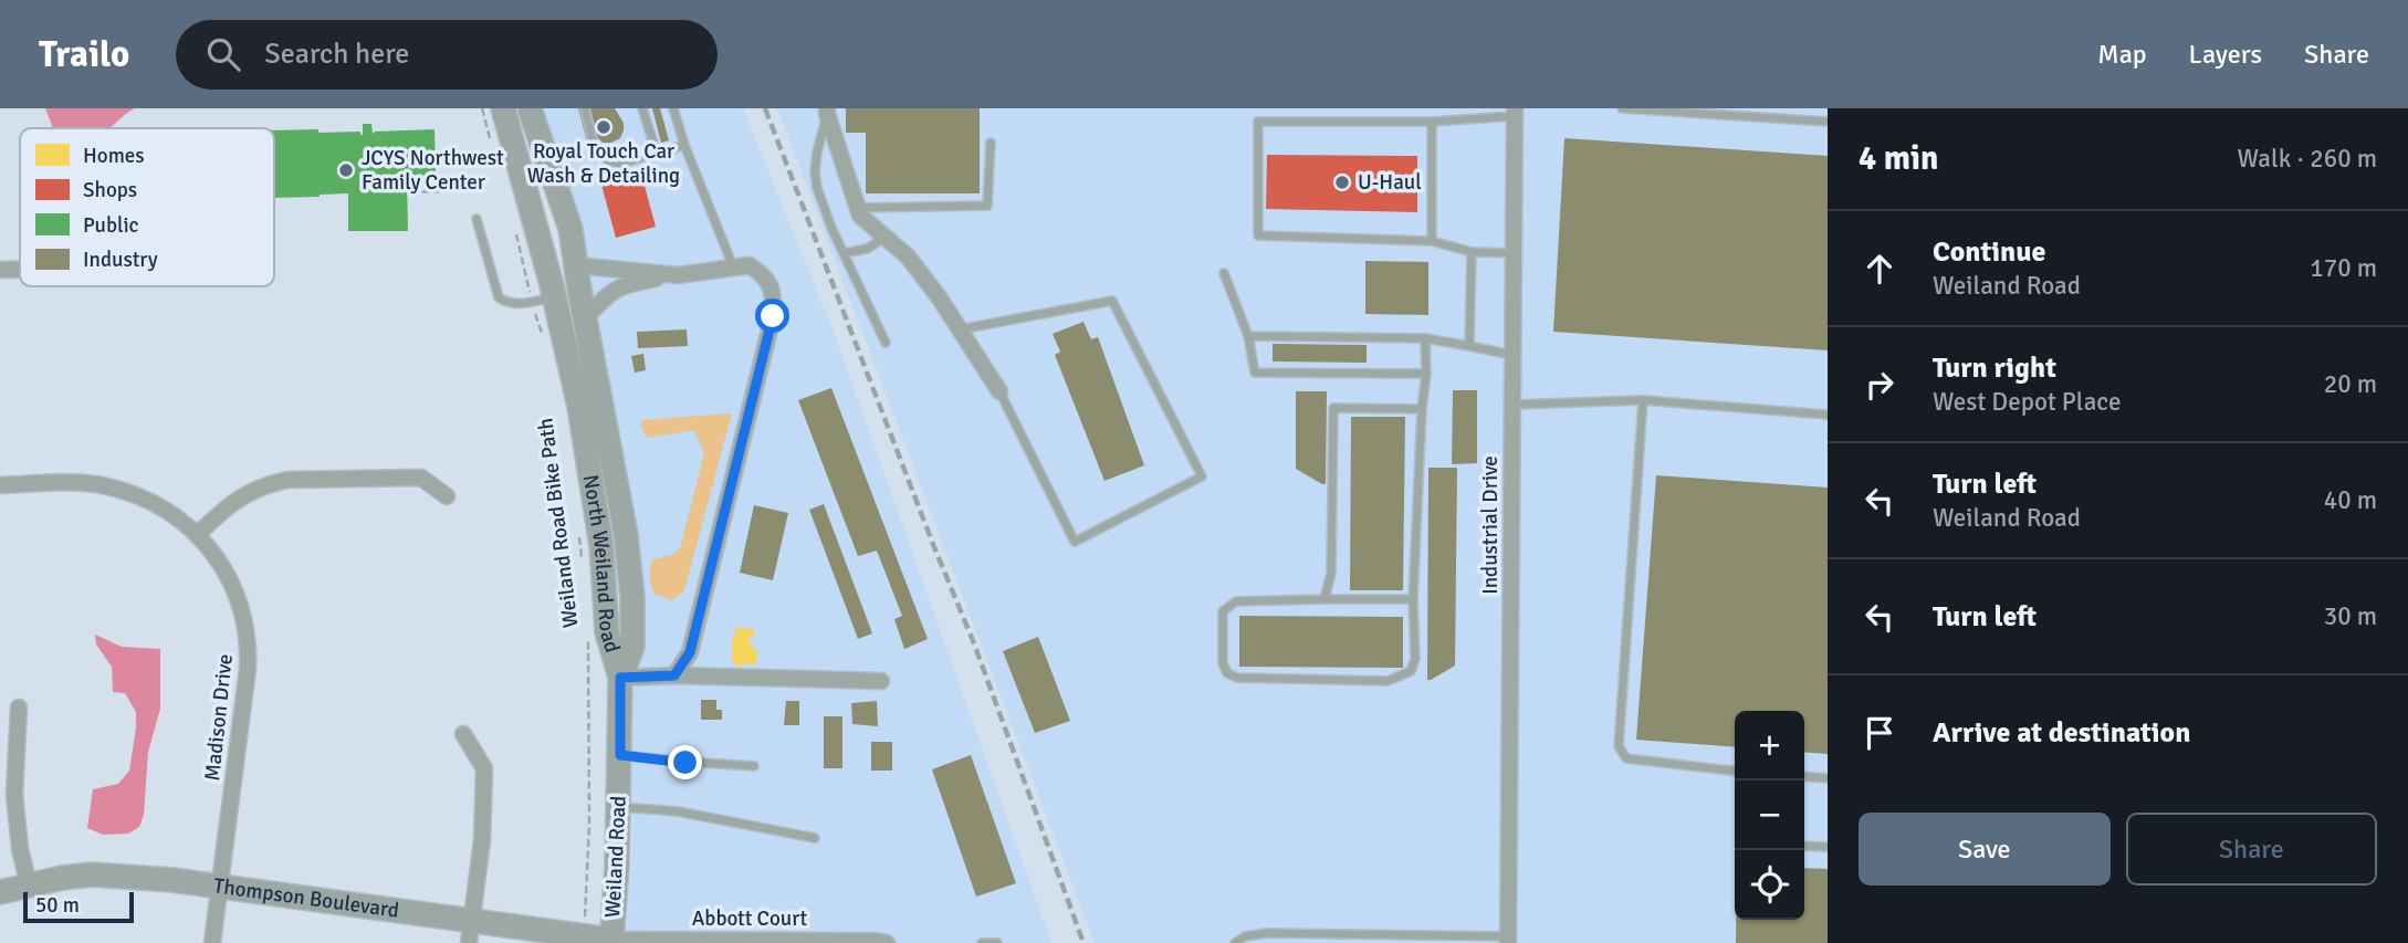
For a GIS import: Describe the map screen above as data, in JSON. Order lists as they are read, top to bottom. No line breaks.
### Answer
{"streets":{"main road":["North Weiland Road","Weiland Road","Thompson Boulevard"],"street":["Industrial Drive","Madison Drive","Abbott Court"],"path":["Weiland Road Bike Path"]},"crossings":[["Weiland Road Bike Path","Thompson Boulevard"],["North Weiland Road","Weiland Road"],["Madison Drive","Thompson Boulevard"],["Weiland Road","Thompson Boulevard"],["Weiland Road","Abbott Court"],["Thompson Boulevard","Abbott Court"]],"places":["Royal Touch Car Wash & Detailing","JCYS Northwest Family Center","U-Haul"],"legend":["Homes","Shops","Public","Industry"],"scale_bar":"50 m","page":{"header":"Trailo","search":"Search here","nav":["Map","Layers","Share"],"heading":["4 min","Walk · 260 m"],"list":[["Continue","Weiland Road","170 m"],["Turn right","West Depot Place","20 m"],["Turn left","Weiland Road","40 m"],["Turn left","30 m"],"Arrive at destination"],"map_buttons":["+","−"],"buttons":["Save","Share"],"scale":"50 m"}}
